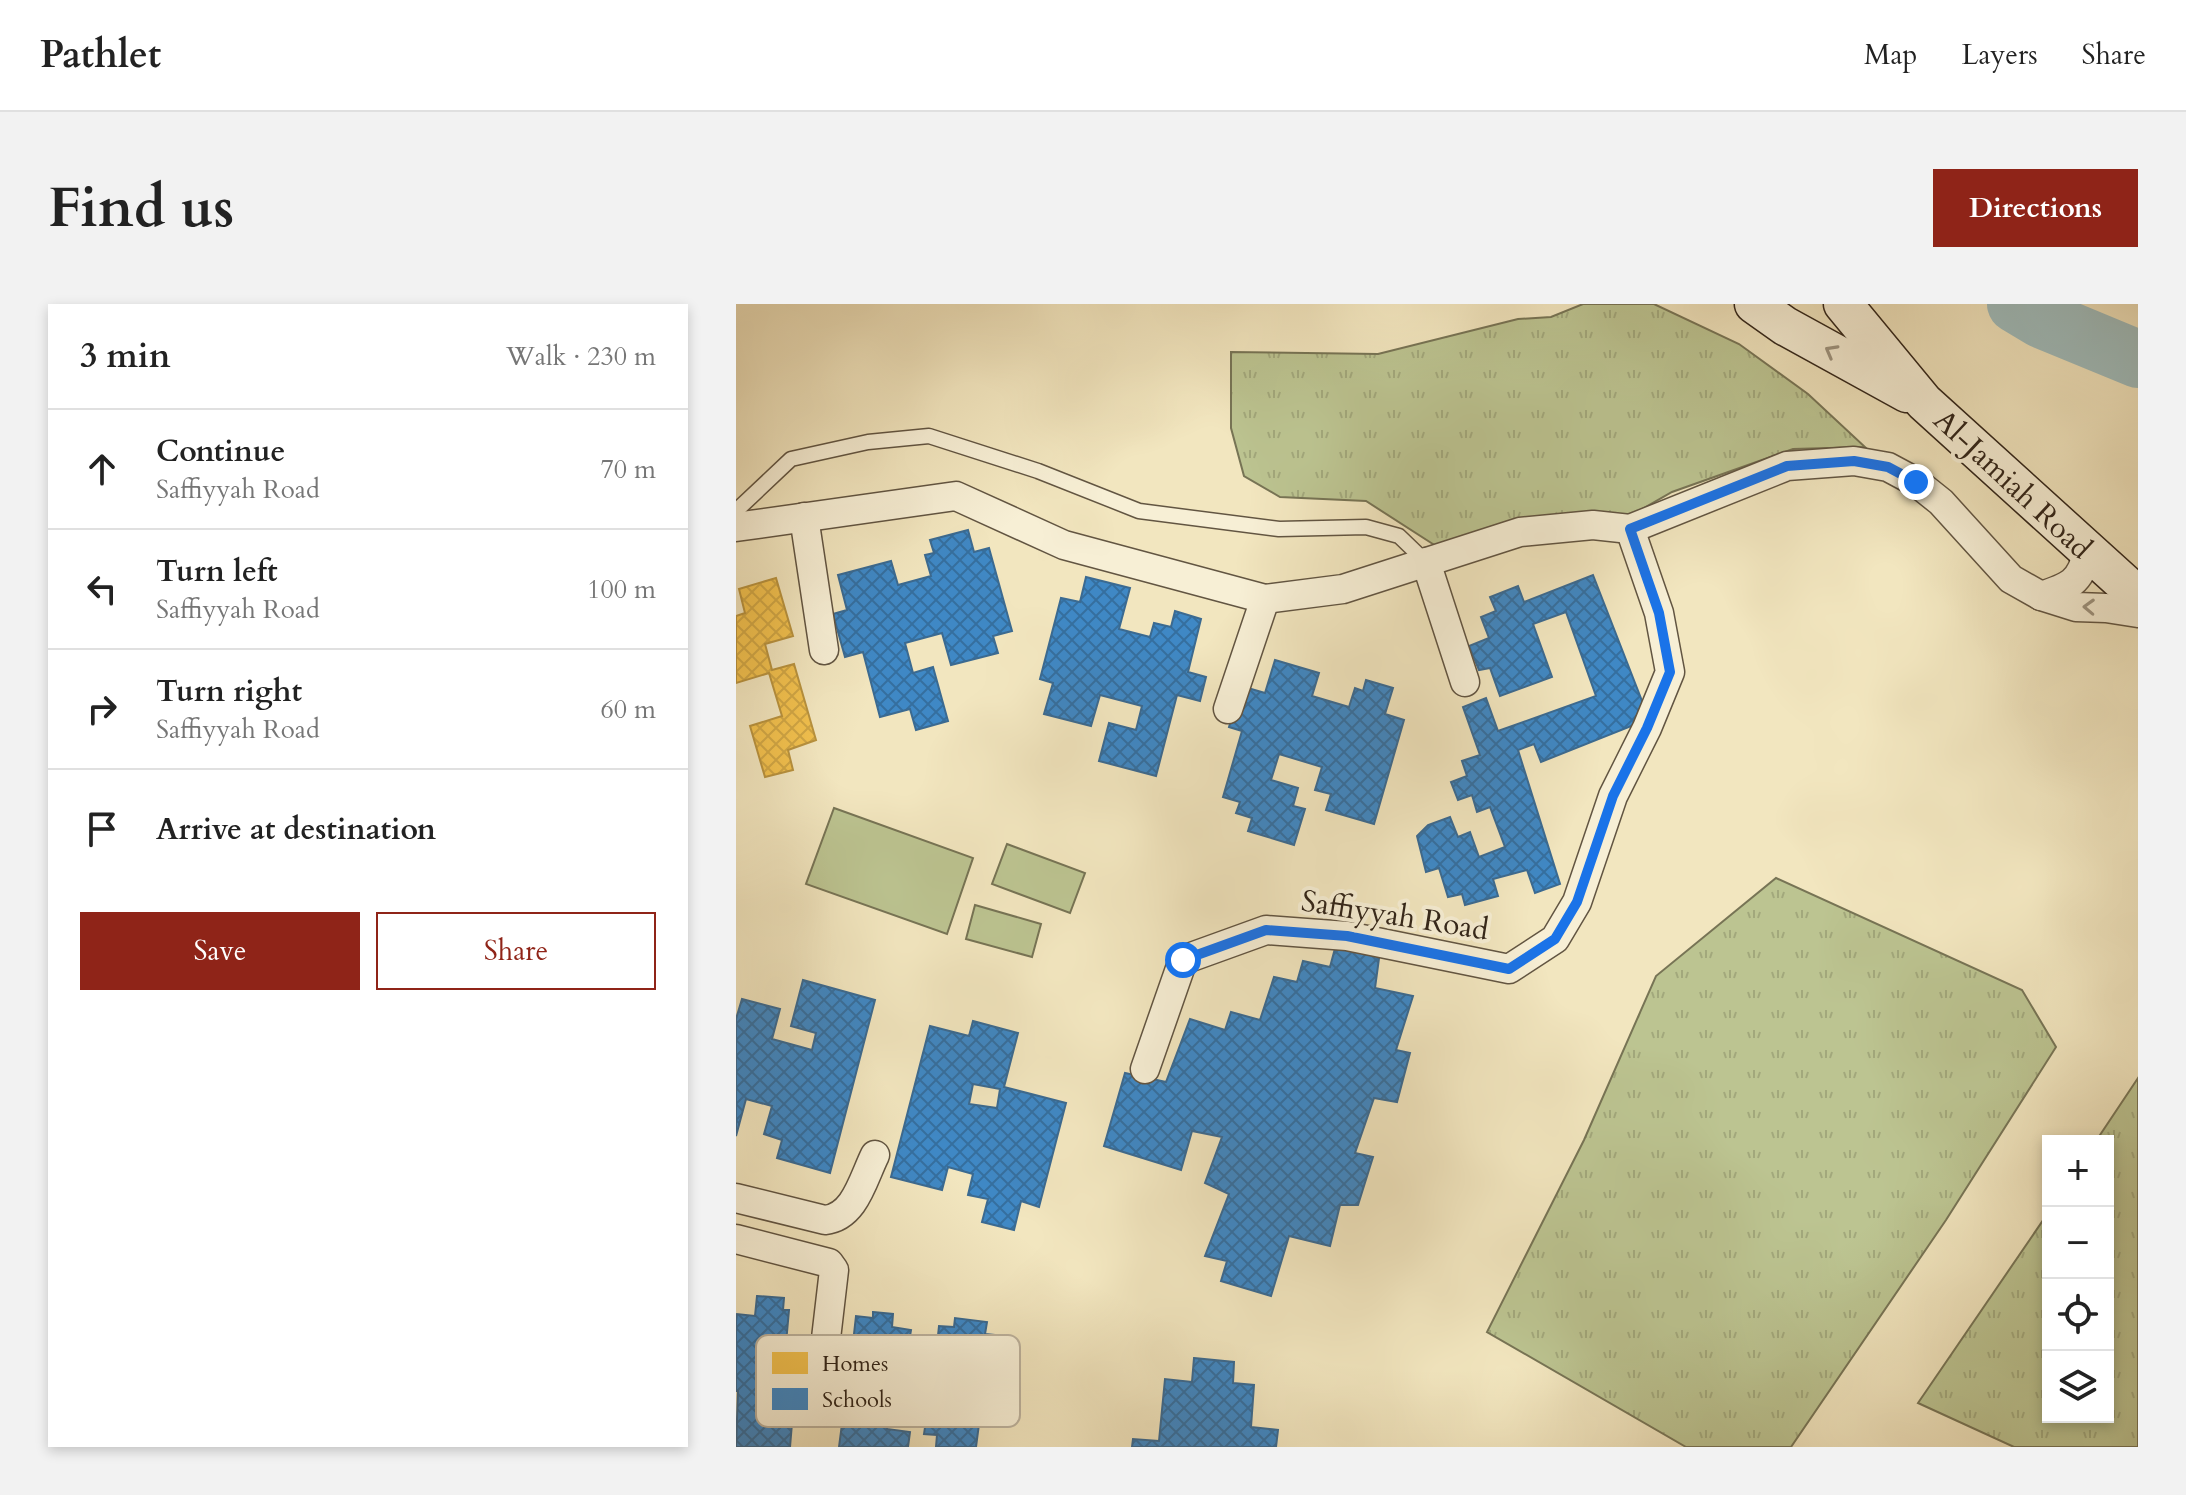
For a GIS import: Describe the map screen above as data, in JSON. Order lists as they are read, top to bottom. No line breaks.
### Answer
{"streets":{"street":["Al-Jamiah Road","Saffiyyah Road"]},"legend":["Homes","Schools"],"page":{"header":"Pathlet","nav":["Map","Layers","Share"],"buttons":["Directions",["Save","Share"]],"title":"Find us","heading":["3 min","Walk · 230 m"],"list":[["Continue","Saffiyyah Road","70 m"],["Turn left","Saffiyyah Road","100 m"],["Turn right","Saffiyyah Road","60 m"],"Arrive at destination"],"map_buttons":["+","−"]}}
